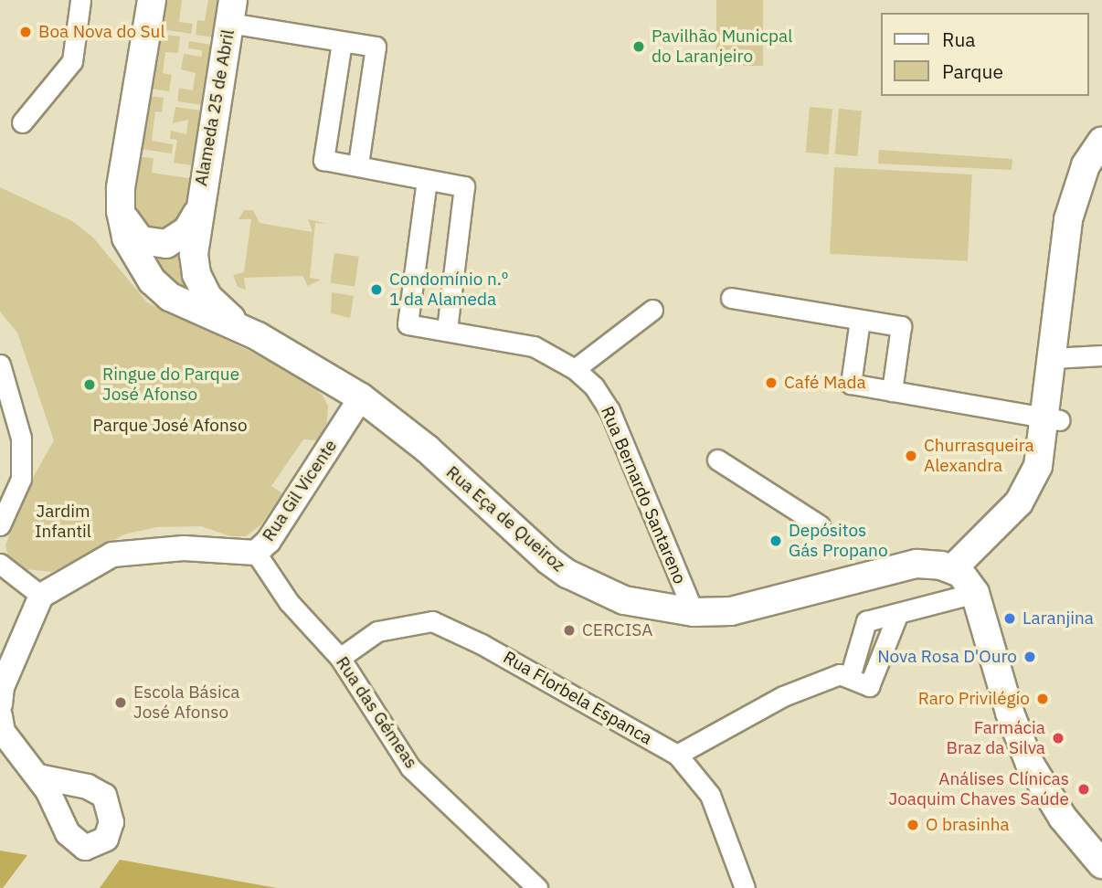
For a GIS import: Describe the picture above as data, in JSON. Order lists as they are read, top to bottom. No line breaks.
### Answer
{"streets":{"main road":["Alameda 25 de Abril","Rua Eça de Queiroz"],"street":["Rua Gil Vicente","Rua Bernardo Santareno","Rua Florbela Espanca","Rua das Gémeas"]},"crossings":[["Alameda 25 de Abril","Rua Eça de Queiroz"],["Rua Gil Vicente","Rua Eça de Queiroz"],["Rua Gil Vicente","Rua das Gémeas"],["Rua Bernardo Santareno","Rua Eça de Queiroz"],["Rua Florbela Espanca","Rua das Gémeas"]],"parks":["Parque José Afonso","Jardim Infantil"],"places":["Boa Nova do Sul","Pavilhão Municpal do Laranjeiro","Condomínio n.º 1 da Alameda","Café Mada","Ringue do Parque José Afonso","Churrasqueira Alexandra","Depósitos Gás Propano","Laranjina","CERCISA","Nova Rosa D'Ouro","Raro Privilégio","Escola Básica José Afonso","Farmácia Braz da Silva","Análises Clínicas Joaquim Chaves Saúde","O brasinha"],"legend":["Rua","Parque"]}
